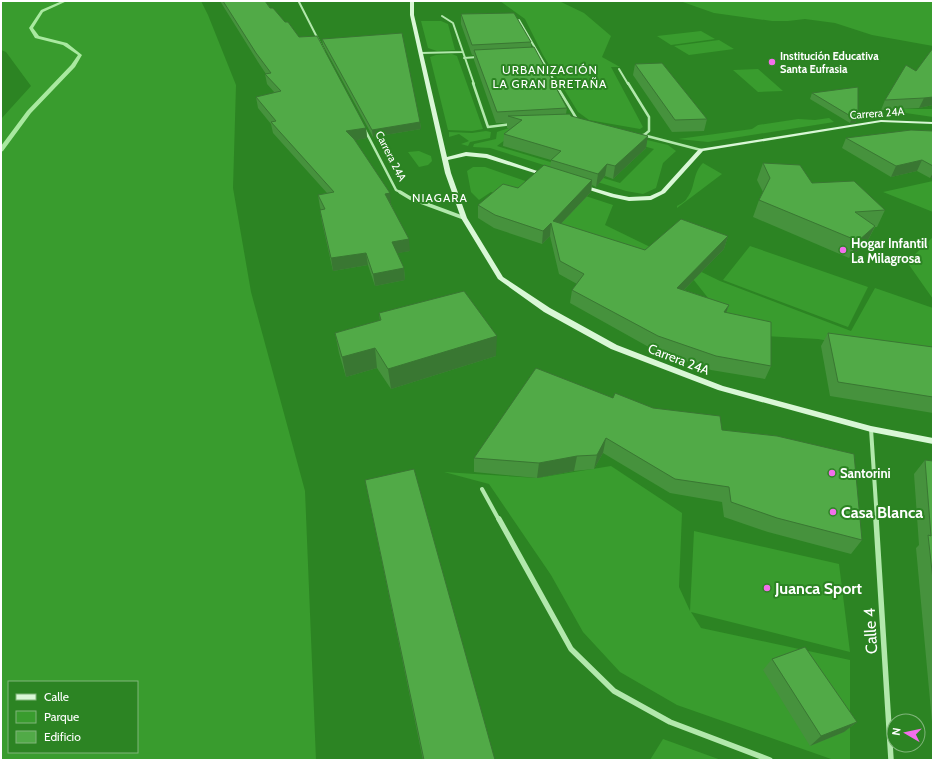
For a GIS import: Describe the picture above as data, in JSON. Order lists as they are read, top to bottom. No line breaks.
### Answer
{"streets":{"street":["Carrera 24A","Calle 4"]},"crossings":[["Carrera 24A","Calle 4"]],"districts":["URBANIZACIÓN LA GRAN BRETAÑA","NIAGARA"],"places":["Institución Educativa Santa Eufrasia","Hogar Infantil La Milagrosa","Santorini","Casa Blanca","Juanca Sport"],"legend":["Calle","Parque","Edificio"],"north":"left"}
